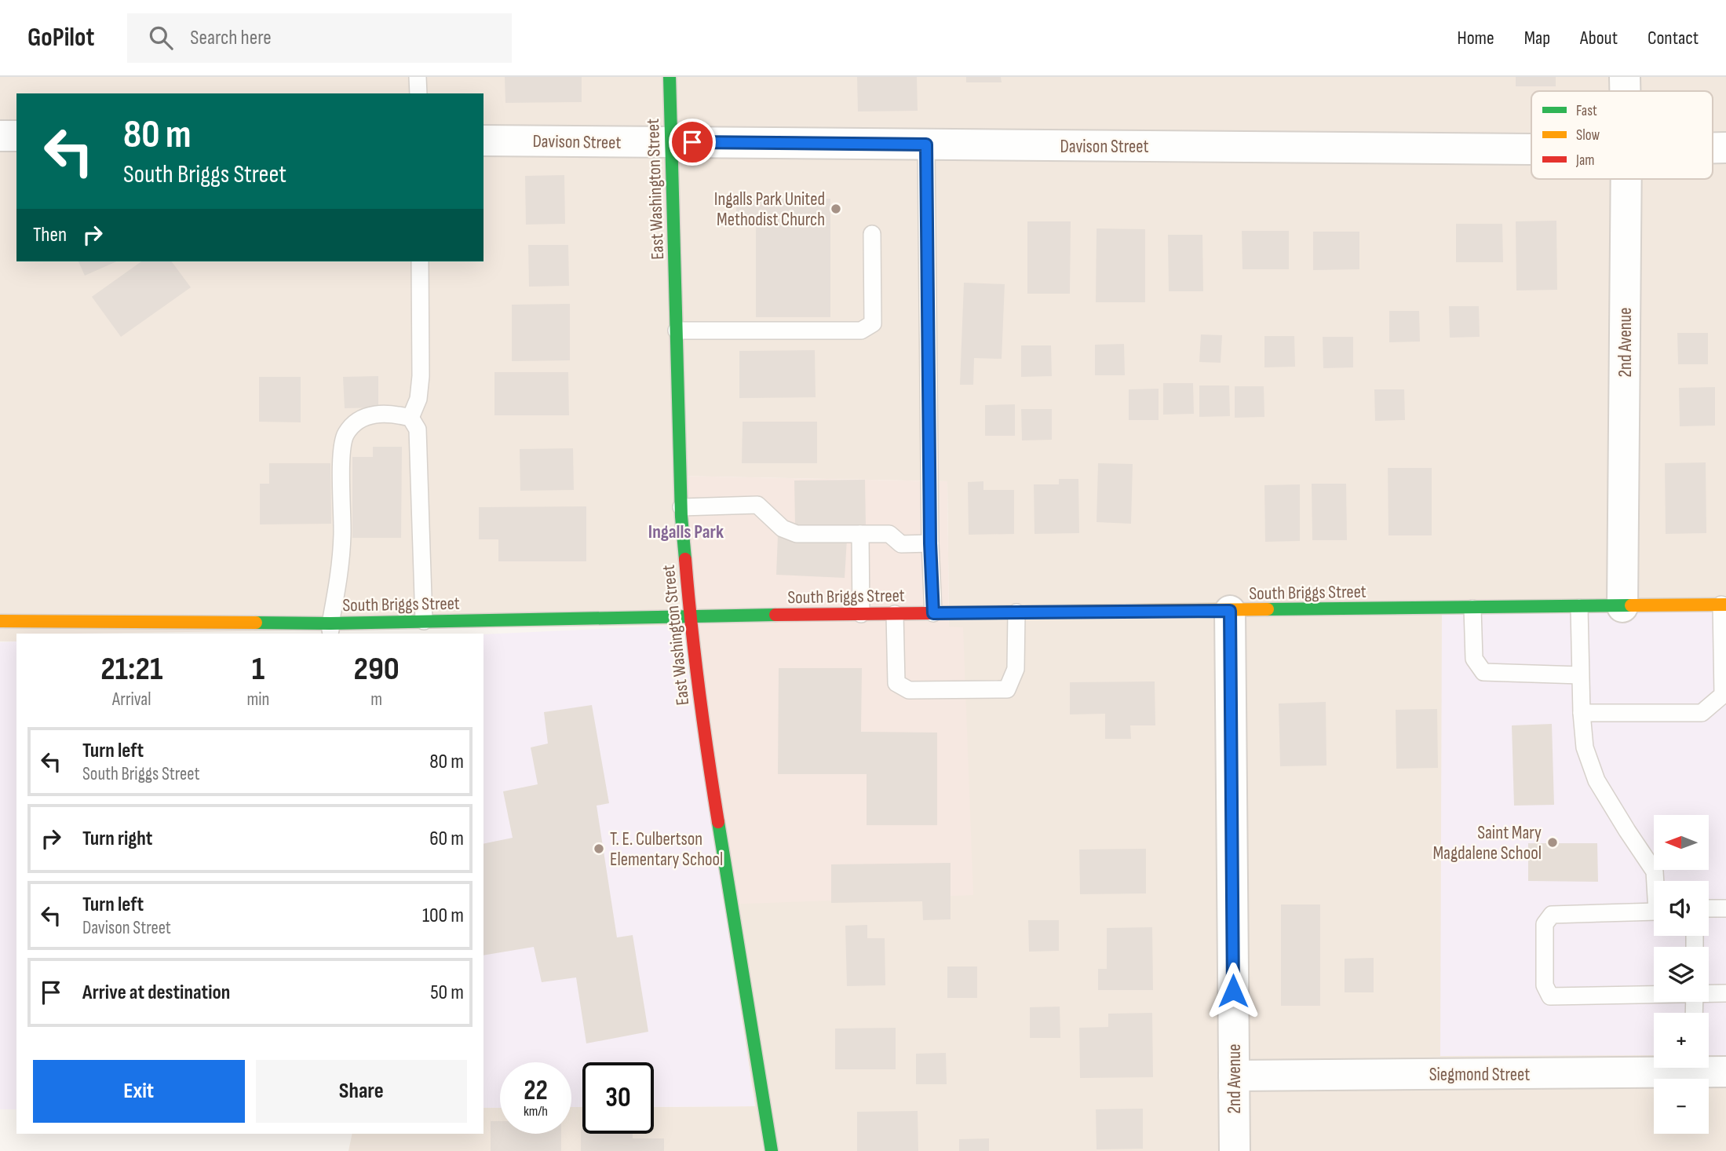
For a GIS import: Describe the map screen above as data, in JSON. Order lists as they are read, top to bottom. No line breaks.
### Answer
{"streets":{"street":["Davison Street","East Washington Street","2nd Avenue","South Briggs Street","Siegmond Street"]},"crossings":[["Davison Street","East Washington Street"],["East Washington Street","South Briggs Street"],["2nd Avenue","South Briggs Street"],["2nd Avenue","Siegmond Street"]],"districts":["Ingalls Park"],"places":["Ingalls Park United Methodist Church","Saint Mary Magdalene School","T. E. Culbertson Elementary School"],"legend":["Fast","Slow","Jam"],"north":"left","page":{"header":"GoPilot","search":"Search here","nav":["Home","Map","About","Contact"],"turn":["80 m","South Briggs Street"],"then":"Then","eta":["21:21","Arrival","1","min","290","m"],"list":[{"name":"Turn left","note":"South Briggs Street","value":"80 m"},{"name":"Turn right","value":"60 m"},{"name":"Turn left","note":"Davison Street","value":"100 m"},{"name":"Arrive at destination","value":"50 m"}],"map_buttons":["+","−"],"buttons":["Exit","Share"],"speed":"22 km/h","limit":"30"}}
